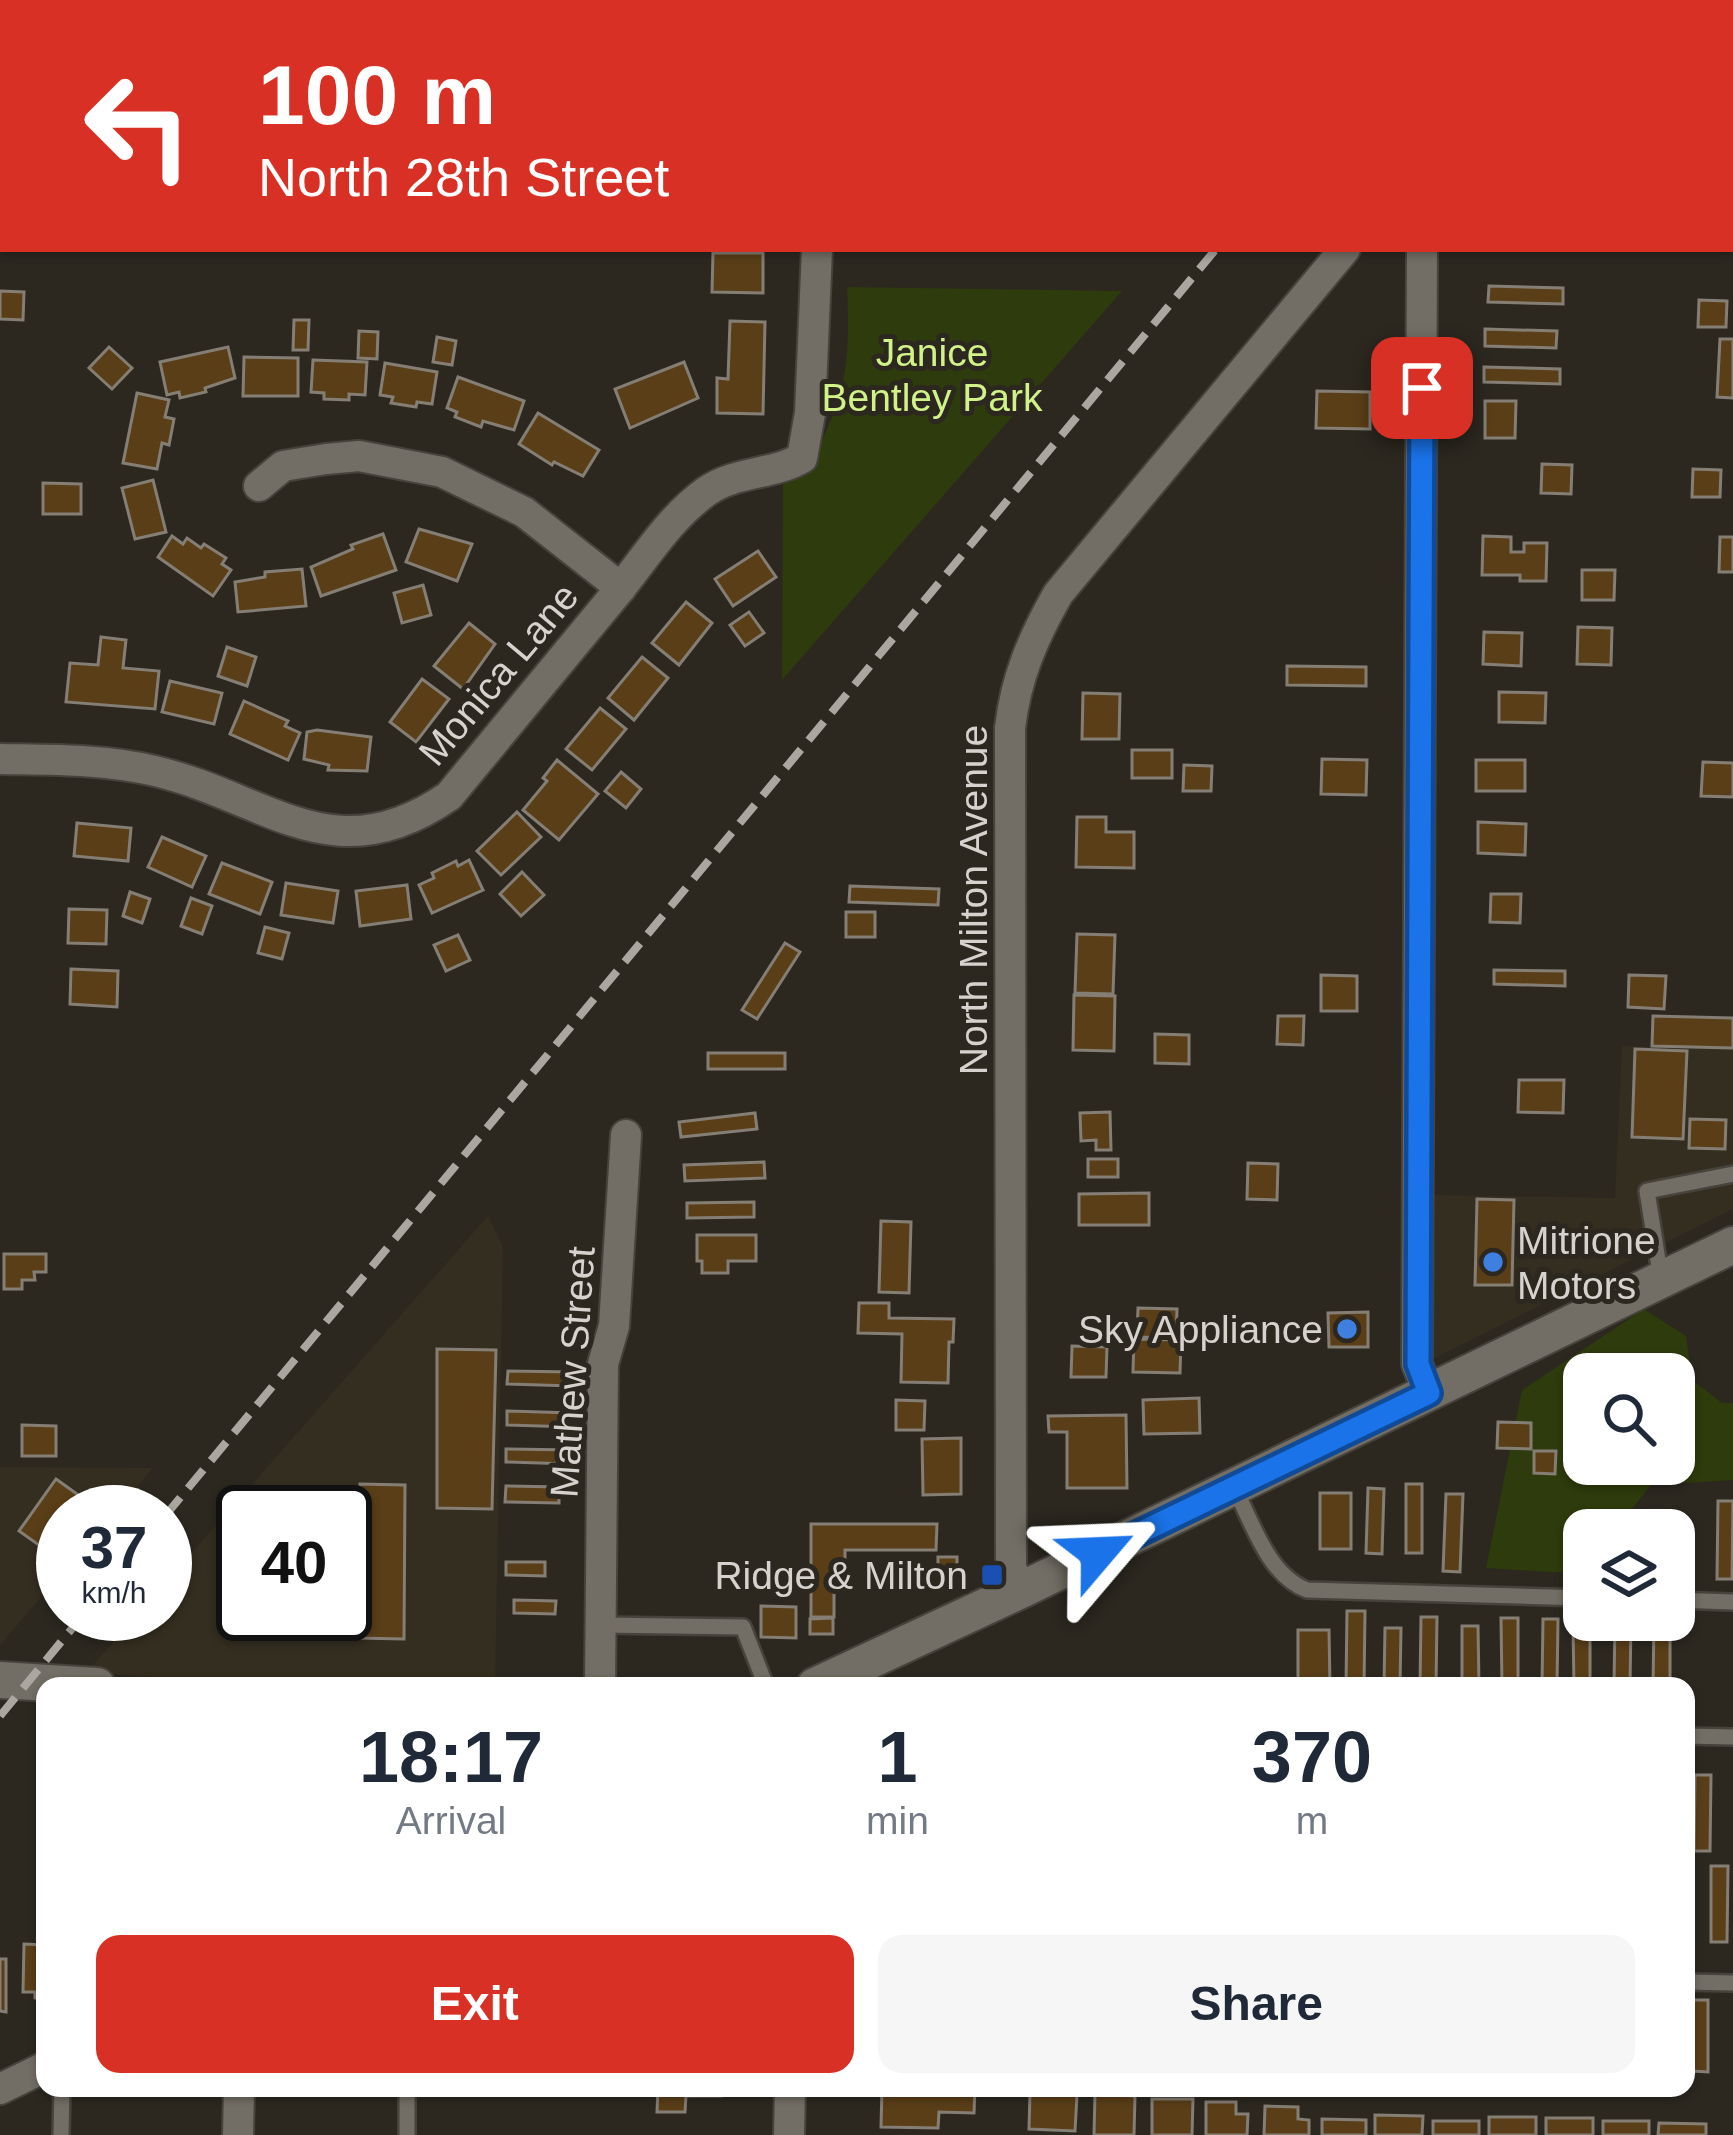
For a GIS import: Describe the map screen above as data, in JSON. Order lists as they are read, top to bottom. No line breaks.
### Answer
{"streets":{"street":["Monica Lane","North Milton Avenue","Mathew Street"]},"parks":["Janice Bentley Park"],"places":{"other":["Mitrione Motors","Sky Appliance"],"transit":["Ridge & Milton"]},"page":{"turn":["100 m","North 28th Street"],"speed":"37 km/h","limit":"40","eta":["18:17","Arrival","1","min","370","m"],"buttons":["Exit","Share"]}}
